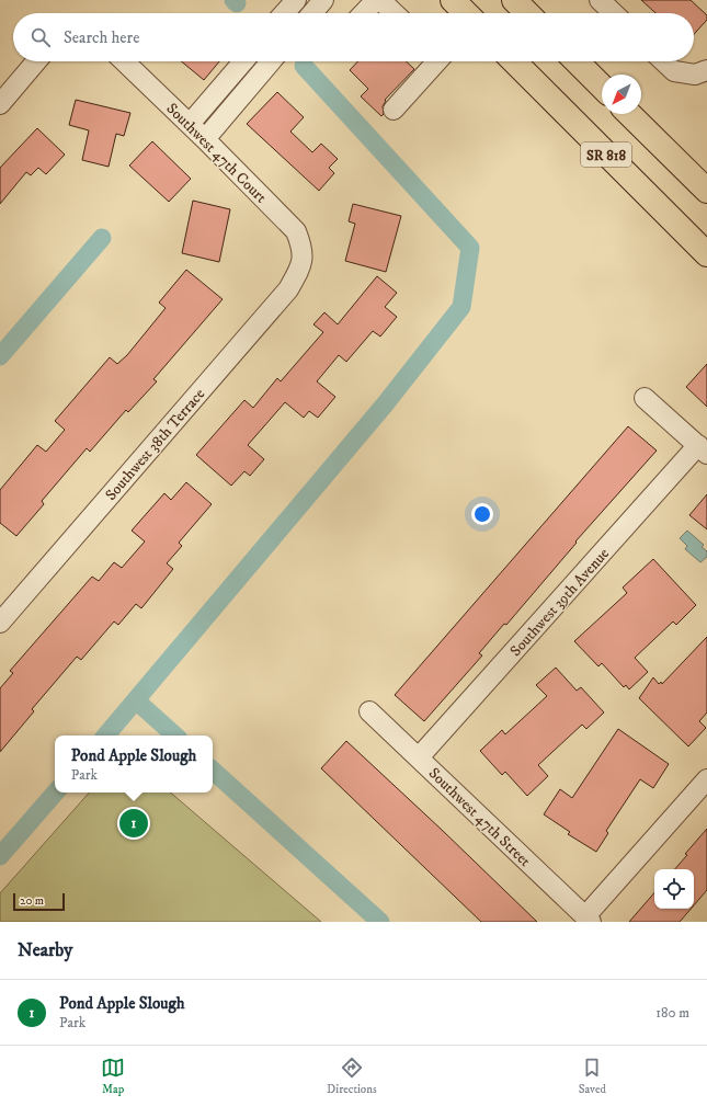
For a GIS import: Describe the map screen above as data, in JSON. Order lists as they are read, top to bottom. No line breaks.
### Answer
{"streets":{"main road":["SR 818"],"street":["Southwest 47th Court","Southwest 38th Terrace","Southwest 39th Avenue","Southwest 47th Street"]},"crossings":[["Southwest 47th Court","Southwest 38th Terrace"],["Southwest 39th Avenue","Southwest 47th Street"]],"scale_bar":"20 m","north":"bottom left","page":{"search":"Search here","popup":["Pond Apple Slough","Park"],"pins":"1","scale":"20 m","heading":"Nearby","list":[{"mark":"1","name":"Pond Apple Slough","note":"Park","value":"180 m"}],"nav":["Map","Directions","Saved"]}}
